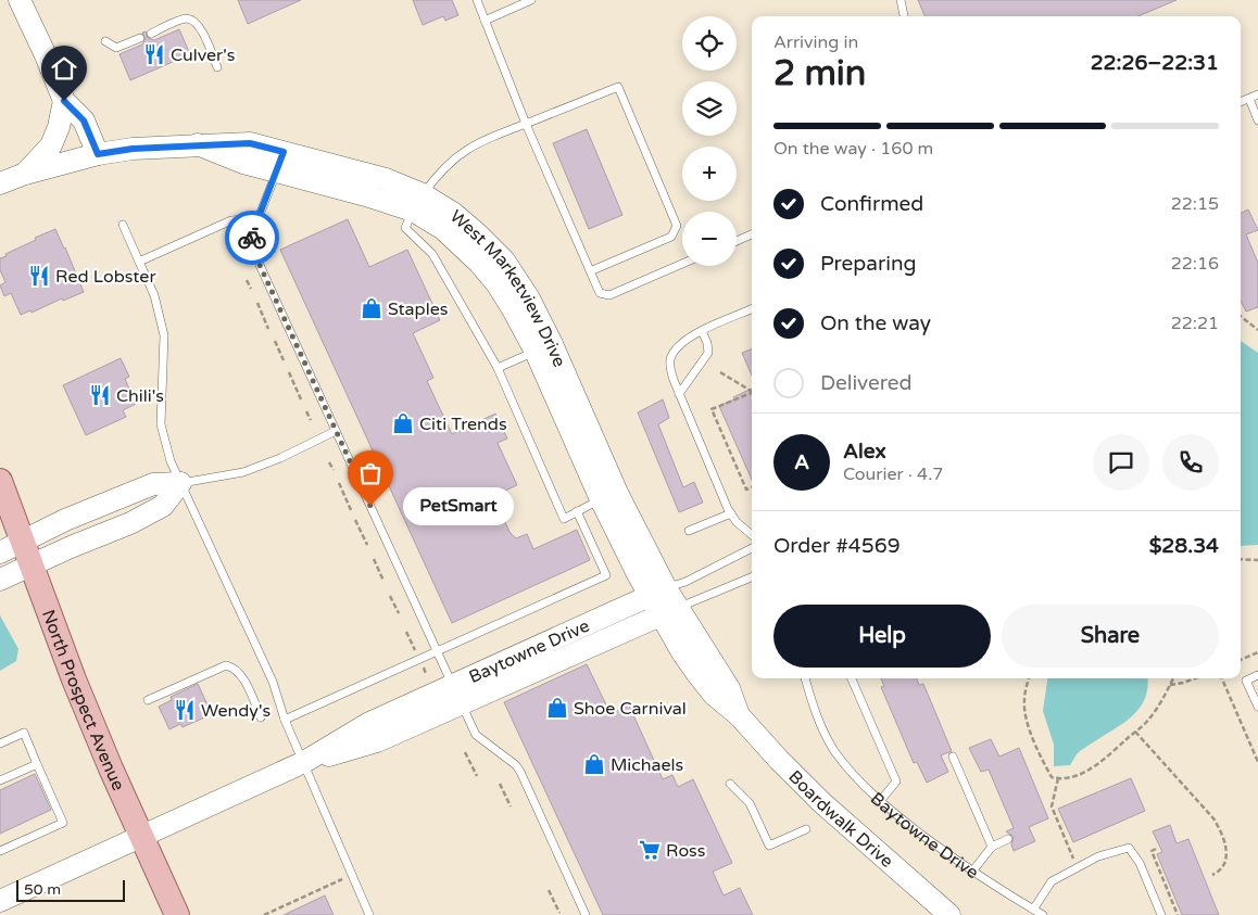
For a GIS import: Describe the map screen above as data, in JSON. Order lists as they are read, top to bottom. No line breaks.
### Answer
{"streets":{"main road":["North Prospect Avenue"],"street":["West Marketview Drive","Baytowne Drive","Boardwalk Drive"]},"crossings":[["West Marketview Drive","Baytowne Drive"],["West Marketview Drive","Boardwalk Drive"],["Baytowne Drive","North Prospect Avenue"],["Baytowne Drive","Boardwalk Drive"]],"places":{"restaurant":["Culver's","Red Lobster","Chili's","Wendy's"],"shop":["Staples","Citi Trends","Shoe Carnival","Michaels"],"other":["PetSmart"],"supermarket":["Ross"]},"scale_bar":"50 m","page":{"map_buttons":["+","−"],"heading":["2 min","Arriving in","22:26–22:31"],"panel":["Alex","Courier · 4.7","Order #4569","$28.34"],"bar":"On the way · 160 m","list":[["Confirmed","22:15"],["Preparing","22:16"],["On the way","22:21"],"Delivered"],"round":"A","bubble":"PetSmart","buttons":["Help","Share"],"scale":"50 m"}}
